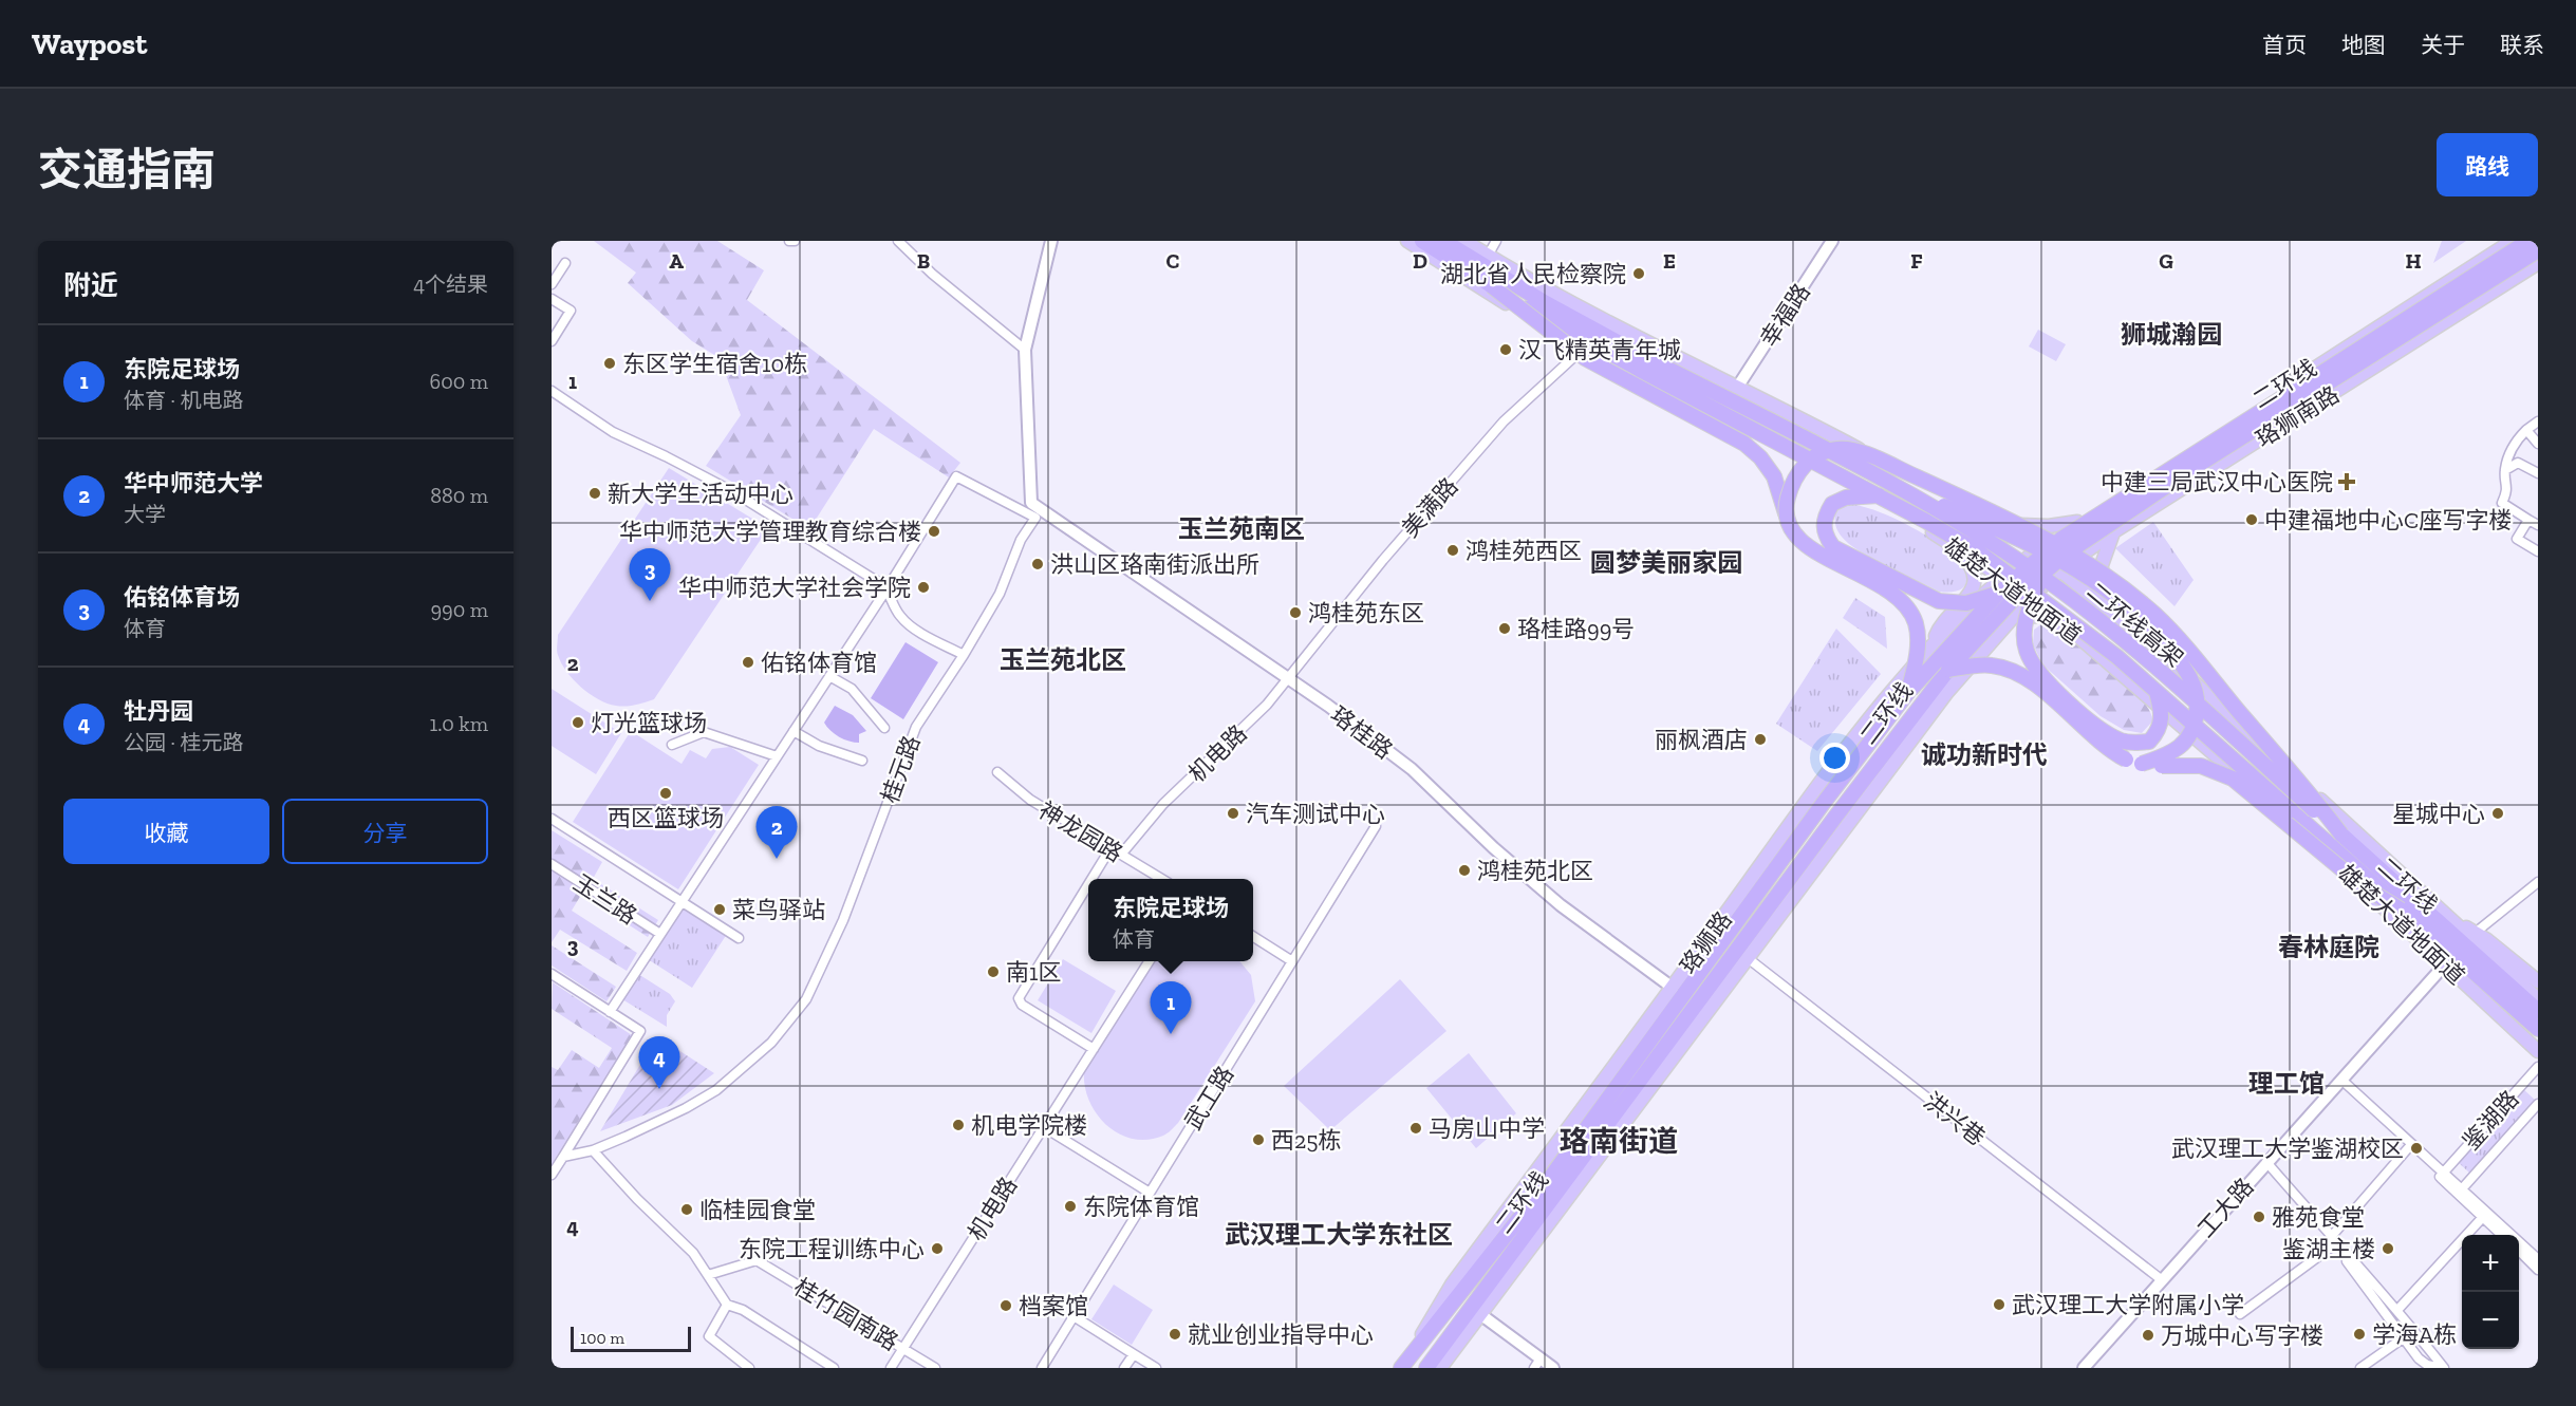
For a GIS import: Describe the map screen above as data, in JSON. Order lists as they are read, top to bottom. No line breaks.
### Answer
{"streets":{"highway":["二环线","二环线高架"],"main road":["珞狮南路","雄楚大道地面道","珞狮路"],"street":["幸福路","美满路","珞桂路","机电路","桂元路","神龙园路","玉兰路","武工路","洪兴巷","鉴湖路","工大路","桂竹园南路"]},"crossings":[["幸福路","雄楚大道地面道"],["二环线","珞狮南路"],["二环线","雄楚大道地面道"],["二环线","二环线高架"],["二环线","珞狮路"],["珞狮南路","雄楚大道地面道"],["珞狮南路","珞狮路"],["美满路","雄楚大道地面道"],["美满路","珞桂路"],["美满路","机电路"],["雄楚大道地面道","珞狮路"],["雄楚大道地面道","工大路"],["珞桂路","机电路"],["珞桂路","珞狮路"],["机电路","神龙园路"],["机电路","桂竹园南路"],["珞狮路","洪兴巷"],["洪兴巷","工大路"]],"districts":["狮城瀚园","玉兰苑南区","圆梦美丽家园","玉兰苑北区","诚功新时代","春林庭院","理工馆","珞南街道","武汉理工大学东社区"],"places":{"other":["湖北省人民检察院","汉飞精英青年城","东区学生宿舍10栋","新大学生活动中心","中建福地中心C座写字楼","华中师范大学管理教育综合楼","鸿桂苑西区","洪山区珞南街派出所","华中师范大学社会学院","鸿桂苑东区","珞桂路99号","佑铭体育馆","灯光篮球场","丽枫酒店","西区篮球场","汽车测试中心","星城中心","鸿桂苑北区","菜鸟驿站","南1区","机电学院楼","马房山中学","西25栋","武汉理工大学鉴湖校区","东院体育馆","临桂园食堂","雅苑食堂","东院工程训练中心","鉴湖主楼","武汉理工大学附属小学","档案馆","就业创业指导中心","学海A栋","万城中心写字楼"],"health":["中建三局武汉中心医院"]},"scale_bar":"100 m","page":{"header":"Waypost","nav":["首页","地图","关于","联系"],"title":"交通指南","buttons":["路线",["收藏","分享"]],"heading":["附近","4个结果"],"list":[{"mark":"1","name":"东院足球场","note":"体育 · 机电路","value":"600 m"},{"mark":"2","name":"华中师范大学","note":"大学","value":"880 m"},{"mark":"3","name":"佑铭体育场","note":"体育","value":"990 m"},{"mark":"4","name":"牡丹园","note":"公园 · 桂元路","value":"1.0 km"}],"pins":["3","2","1","4"],"popup":["东院足球场","体育"],"map_buttons":["+","−"],"scale":"100 m"},"grid":{"columns":["A","B","C","D","E","F","G","H"],"rows":["1","2","3","4"]}}
